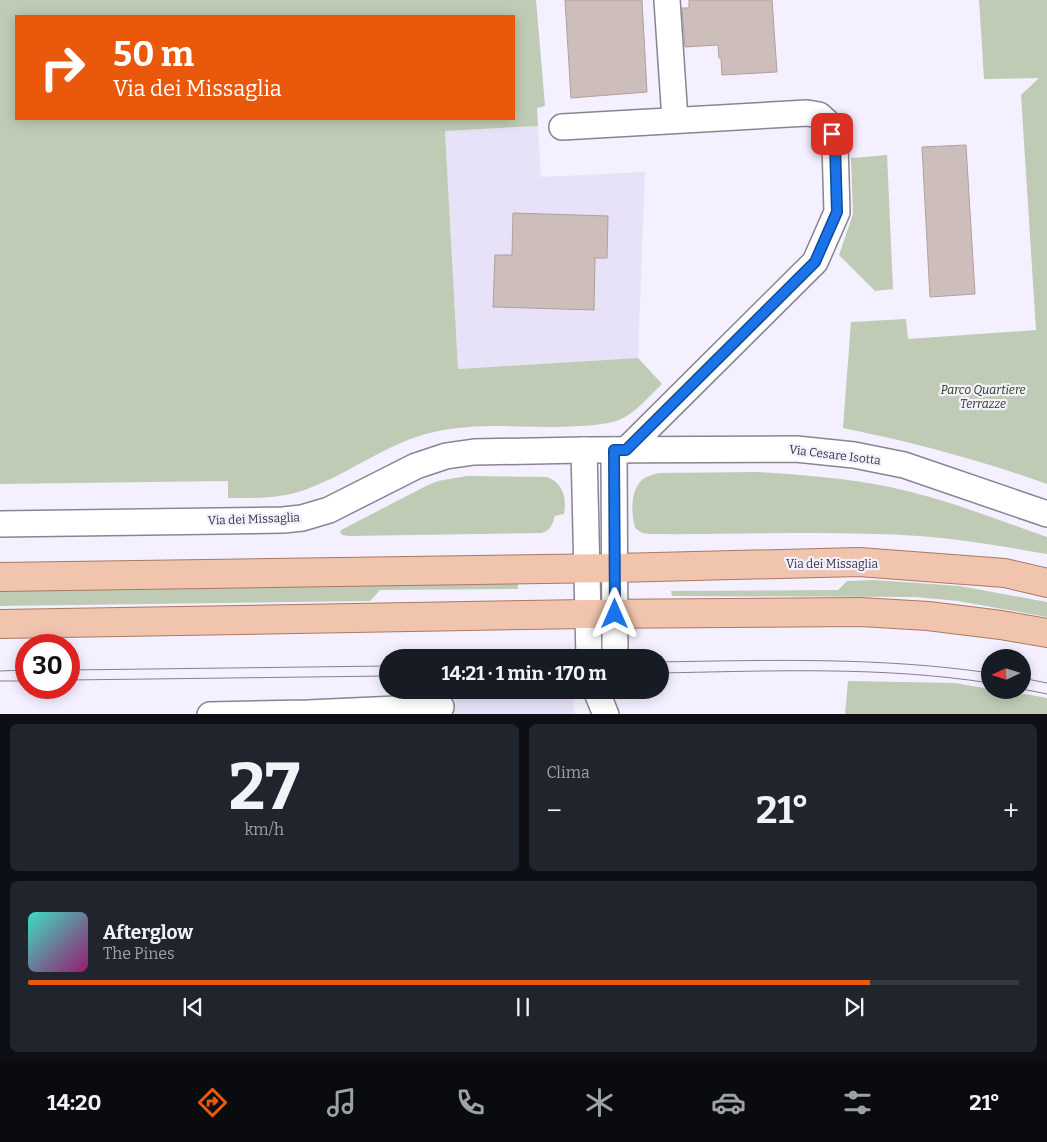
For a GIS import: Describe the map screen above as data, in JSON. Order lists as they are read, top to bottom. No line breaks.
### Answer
{"streets":{"main road":["Via dei Missaglia"],"street":["Via Cesare Isotta"]},"crossings":[["Via Cesare Isotta","Via dei Missaglia"]],"parks":["Parco Quartiere Terrazze"],"north":"left","page":{"turn":["50 m","Via dei Missaglia"],"limit":"30","trip":"14:21 · 1 min · 170 m","tile":[["27","km/h"],"Clima"],"heat":["−","21°","+"],"song":["Afterglow","The Pines"],"tabs":["14:20","21°"]}}
